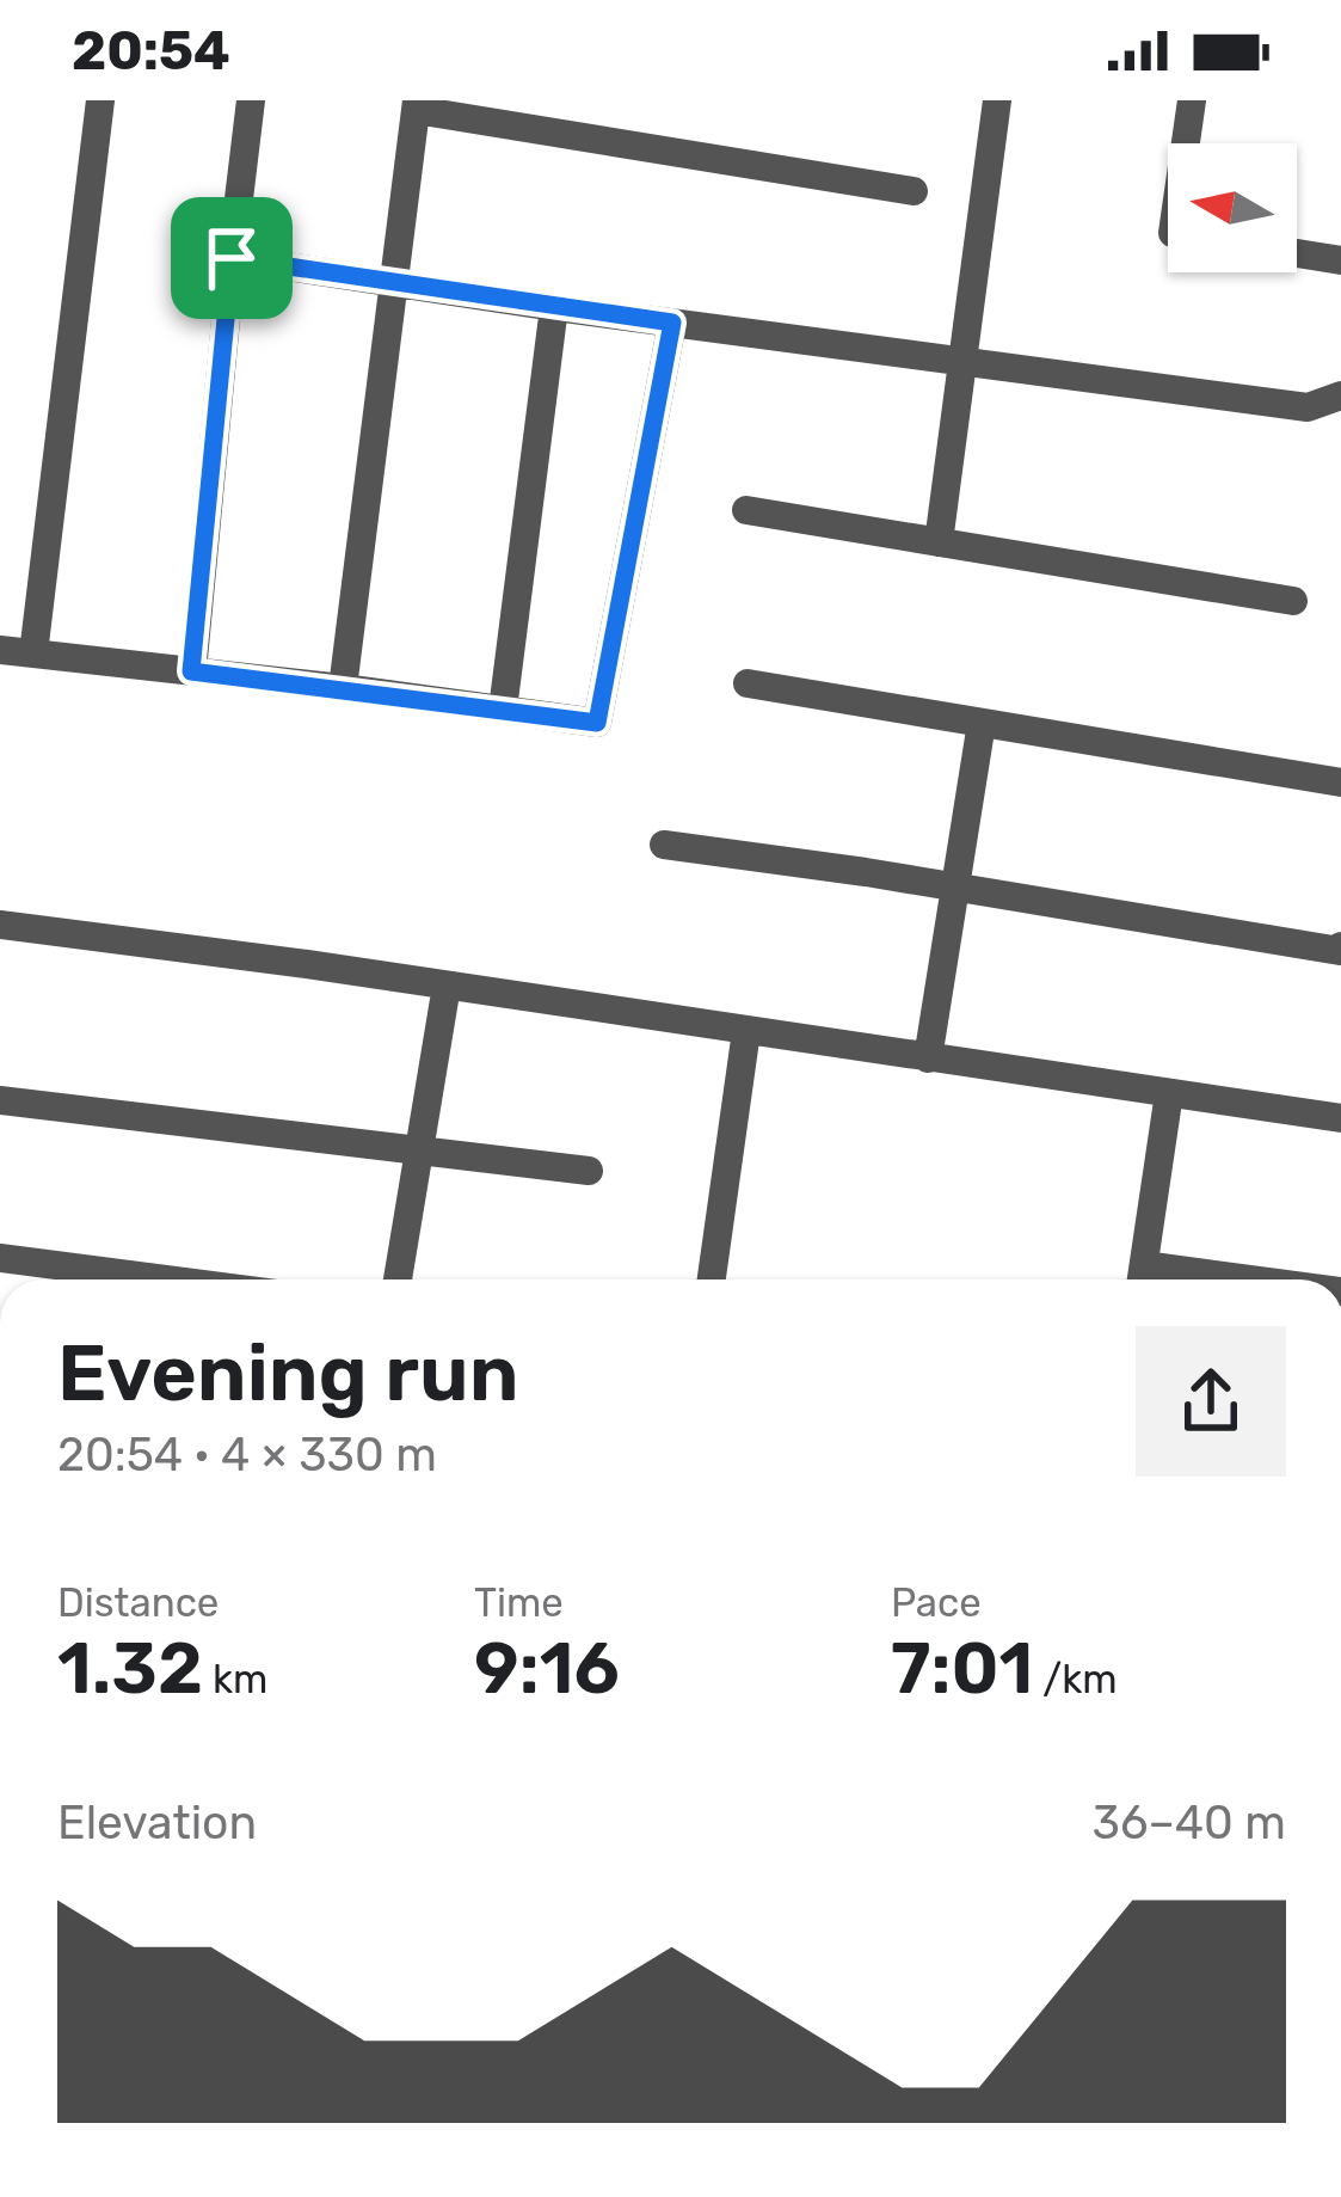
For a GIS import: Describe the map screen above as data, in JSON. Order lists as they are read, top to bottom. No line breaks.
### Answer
{"north":"left","page":{"status":"20:54","heading":["Evening run","20:54 · 4 × 330 m"],"stats":[["Distance","1.32 km"],["Time","9:16"],["Pace","7:01 /km"]],"chart":["Elevation","36–40 m"]}}
